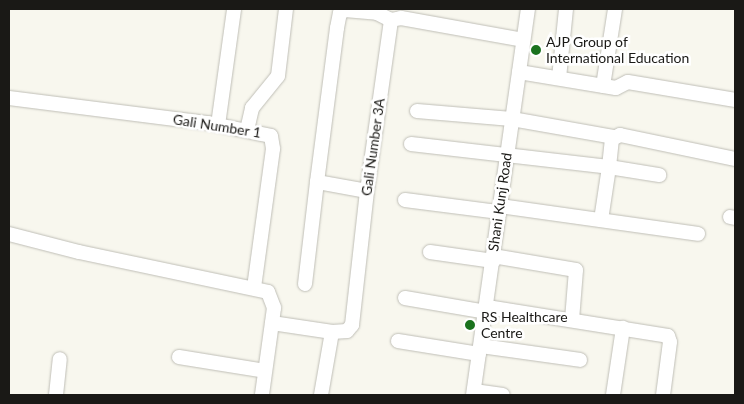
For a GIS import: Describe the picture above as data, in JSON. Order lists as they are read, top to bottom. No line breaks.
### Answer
{"streets":{"street":["Gali Number 1","Gali Number 3A","Shani Kunj Road"]},"places":["AJP Group of International Education","RS Healthcare Centre"]}
